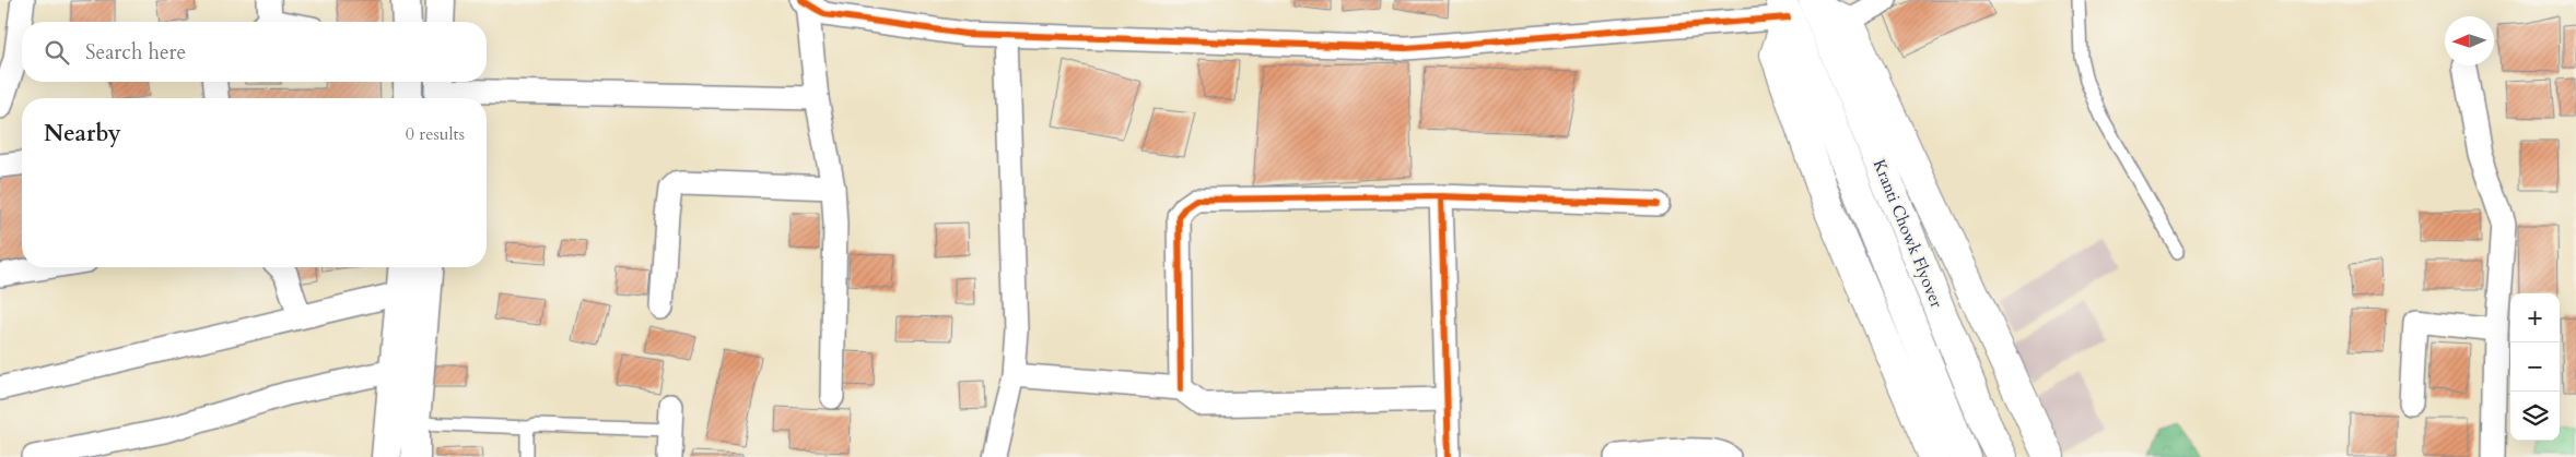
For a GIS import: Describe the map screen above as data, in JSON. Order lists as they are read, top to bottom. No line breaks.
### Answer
{"streets":{"main road":["Kranti Chowk Flyover"]},"north":"left","page":{"search":"Search here","heading":["Nearby","0 results"],"map_buttons":["+","−"]}}
